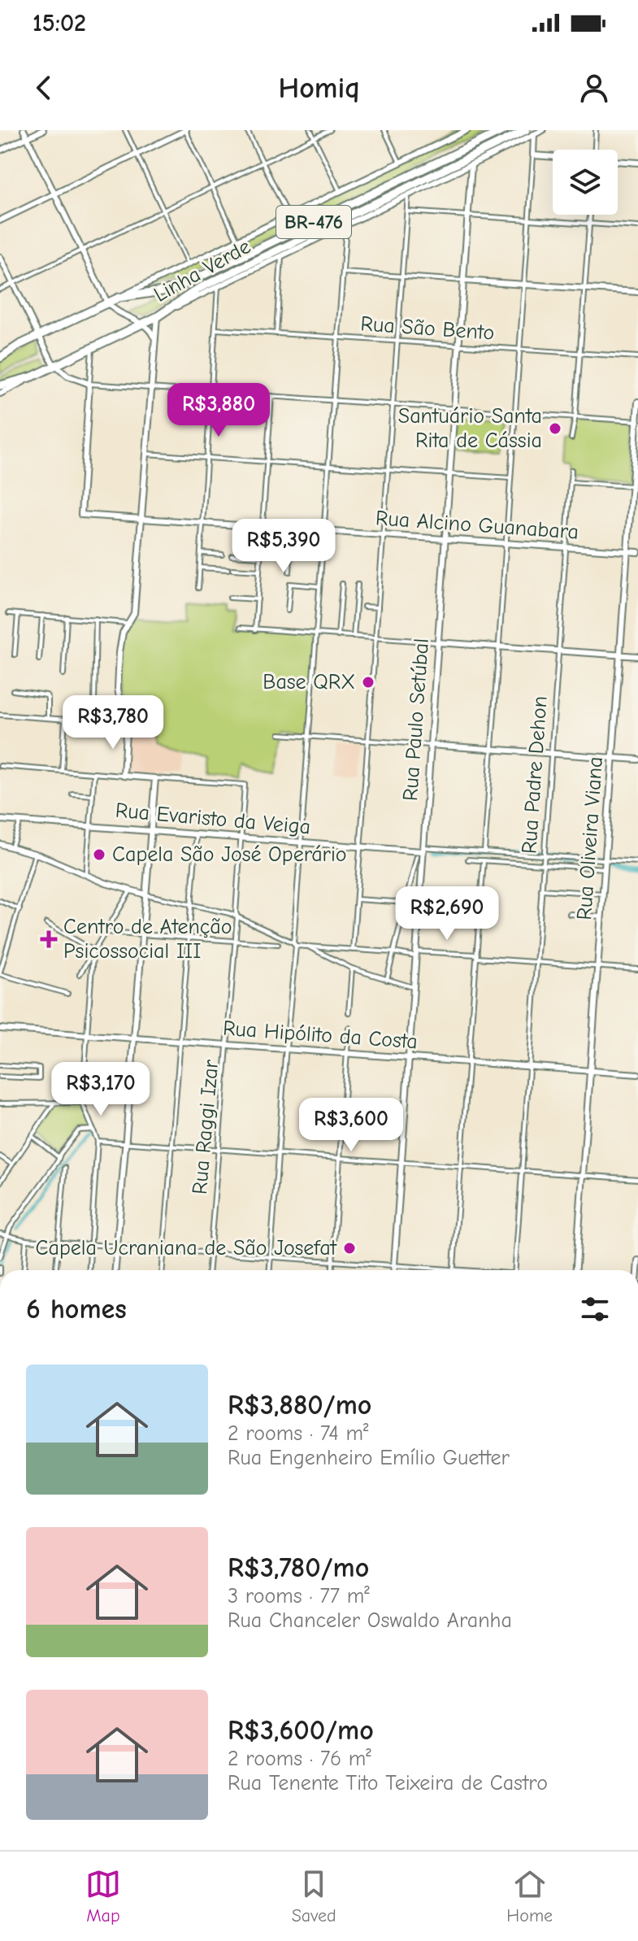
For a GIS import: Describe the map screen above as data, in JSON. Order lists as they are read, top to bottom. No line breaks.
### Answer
{"streets":{"highway":["BR-476","Linha Verde"],"main road":["Rua Alcino Guanabara","Rua Paulo Setúbal","Rua Evaristo da Veiga","Rua Oliveira Viana","Rua Hipólito da Costa"],"street":["Rua São Bento","Rua Padre Dehon","Rua Raggi Izar"]},"crossings":[["Rua São Bento","Rua Paulo Setúbal"],["Rua Alcino Guanabara","Rua Paulo Setúbal"],["Rua Alcino Guanabara","Rua Padre Dehon"],["Rua Alcino Guanabara","Rua Oliveira Viana"],["Rua Paulo Setúbal","Rua Evaristo da Veiga"],["Rua Paulo Setúbal","Rua Hipólito da Costa"],["Rua Padre Dehon","Rua Evaristo da Veiga"],["Rua Padre Dehon","Rua Hipólito da Costa"],["Rua Evaristo da Veiga","Rua Oliveira Viana"],["Rua Evaristo da Veiga","Rua Raggi Izar"],["Rua Oliveira Viana","Rua Hipólito da Costa"],["Rua Hipólito da Costa","Rua Raggi Izar"]],"places":{"other":["Santuário Santa Rita de Cássia","Base QRX","Capela São José Operário","Capela Ucraniana de São Josefat"],"health":["Centro de Atenção Psicossocial III"]},"page":{"status":"15:02","header":"Homiq","price":["R$3,880","R$5,390","R$3,780","R$2,690","R$3,170","R$3,600"],"heading":"6 homes","list":[{"name":"R$3,880/mo","note":"2 rooms · 74 m² · Rua Engenheiro Emílio Guetter"},{"name":"R$3,780/mo","note":"3 rooms · 77 m² · Rua Chanceler Oswaldo Aranha"},{"name":"R$3,600/mo","note":"2 rooms · 76 m² · Rua Tenente Tito Teixeira de Castro"}],"tabs":["Map","Saved","Home"]}}
